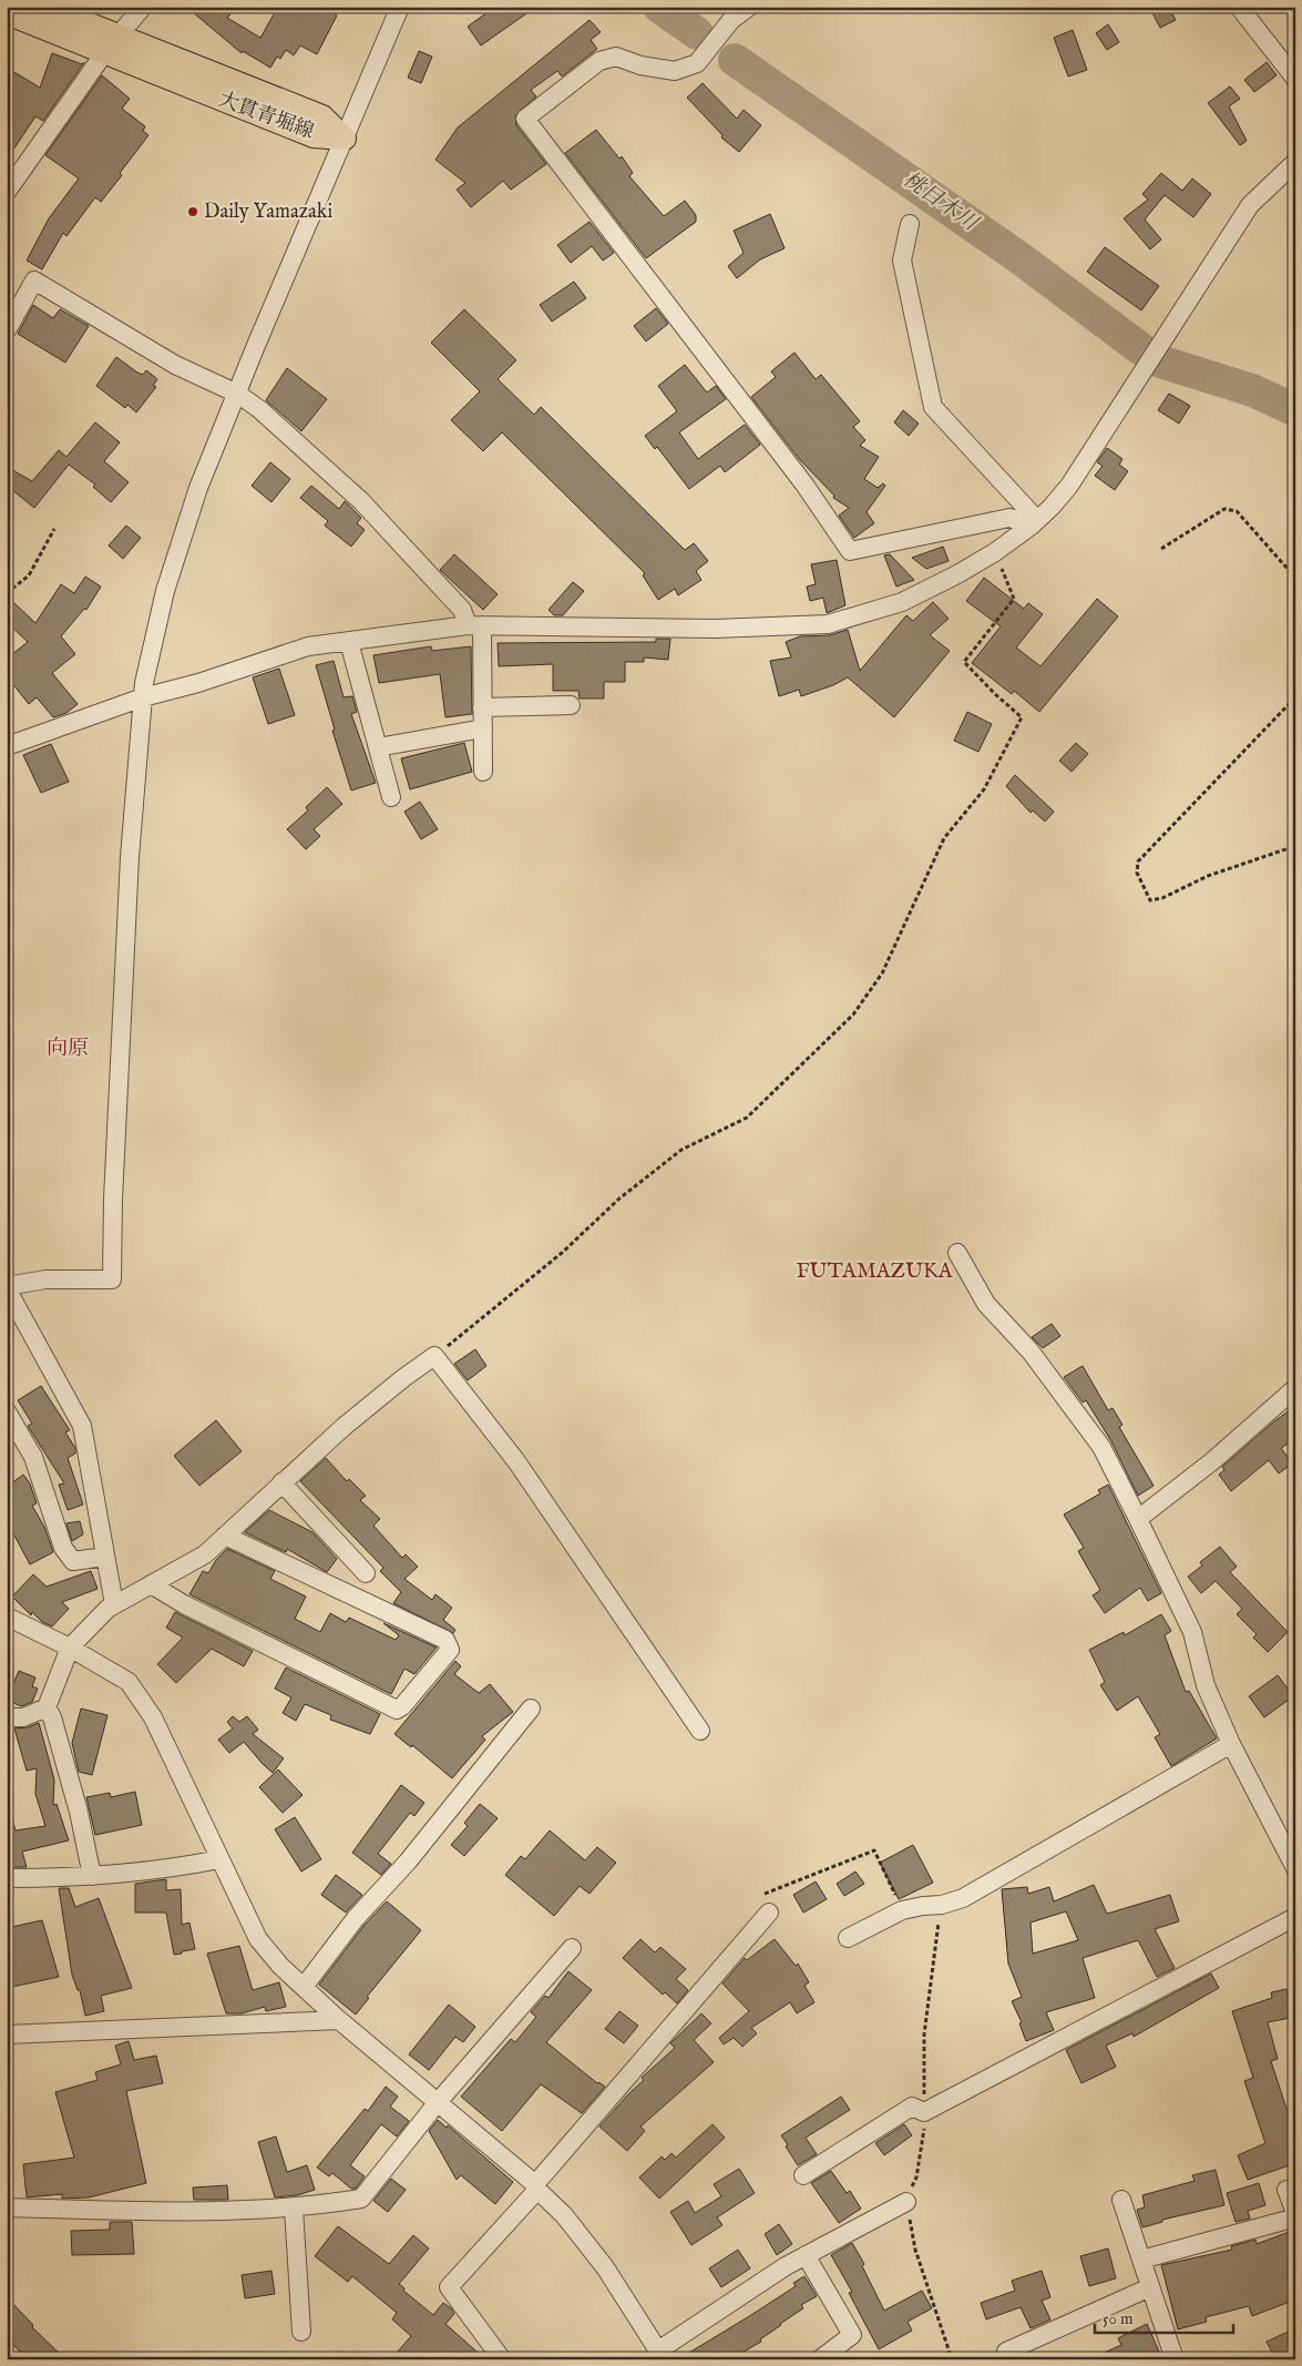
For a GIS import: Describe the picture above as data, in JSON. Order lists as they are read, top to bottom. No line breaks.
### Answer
{"streets":{"main road":["大貫青堀線"]},"districts":["向原","FUTAMAZUKA"],"water":["桃目木川"],"places":["Daily Yamazaki"],"scale_bar":"50 m"}
